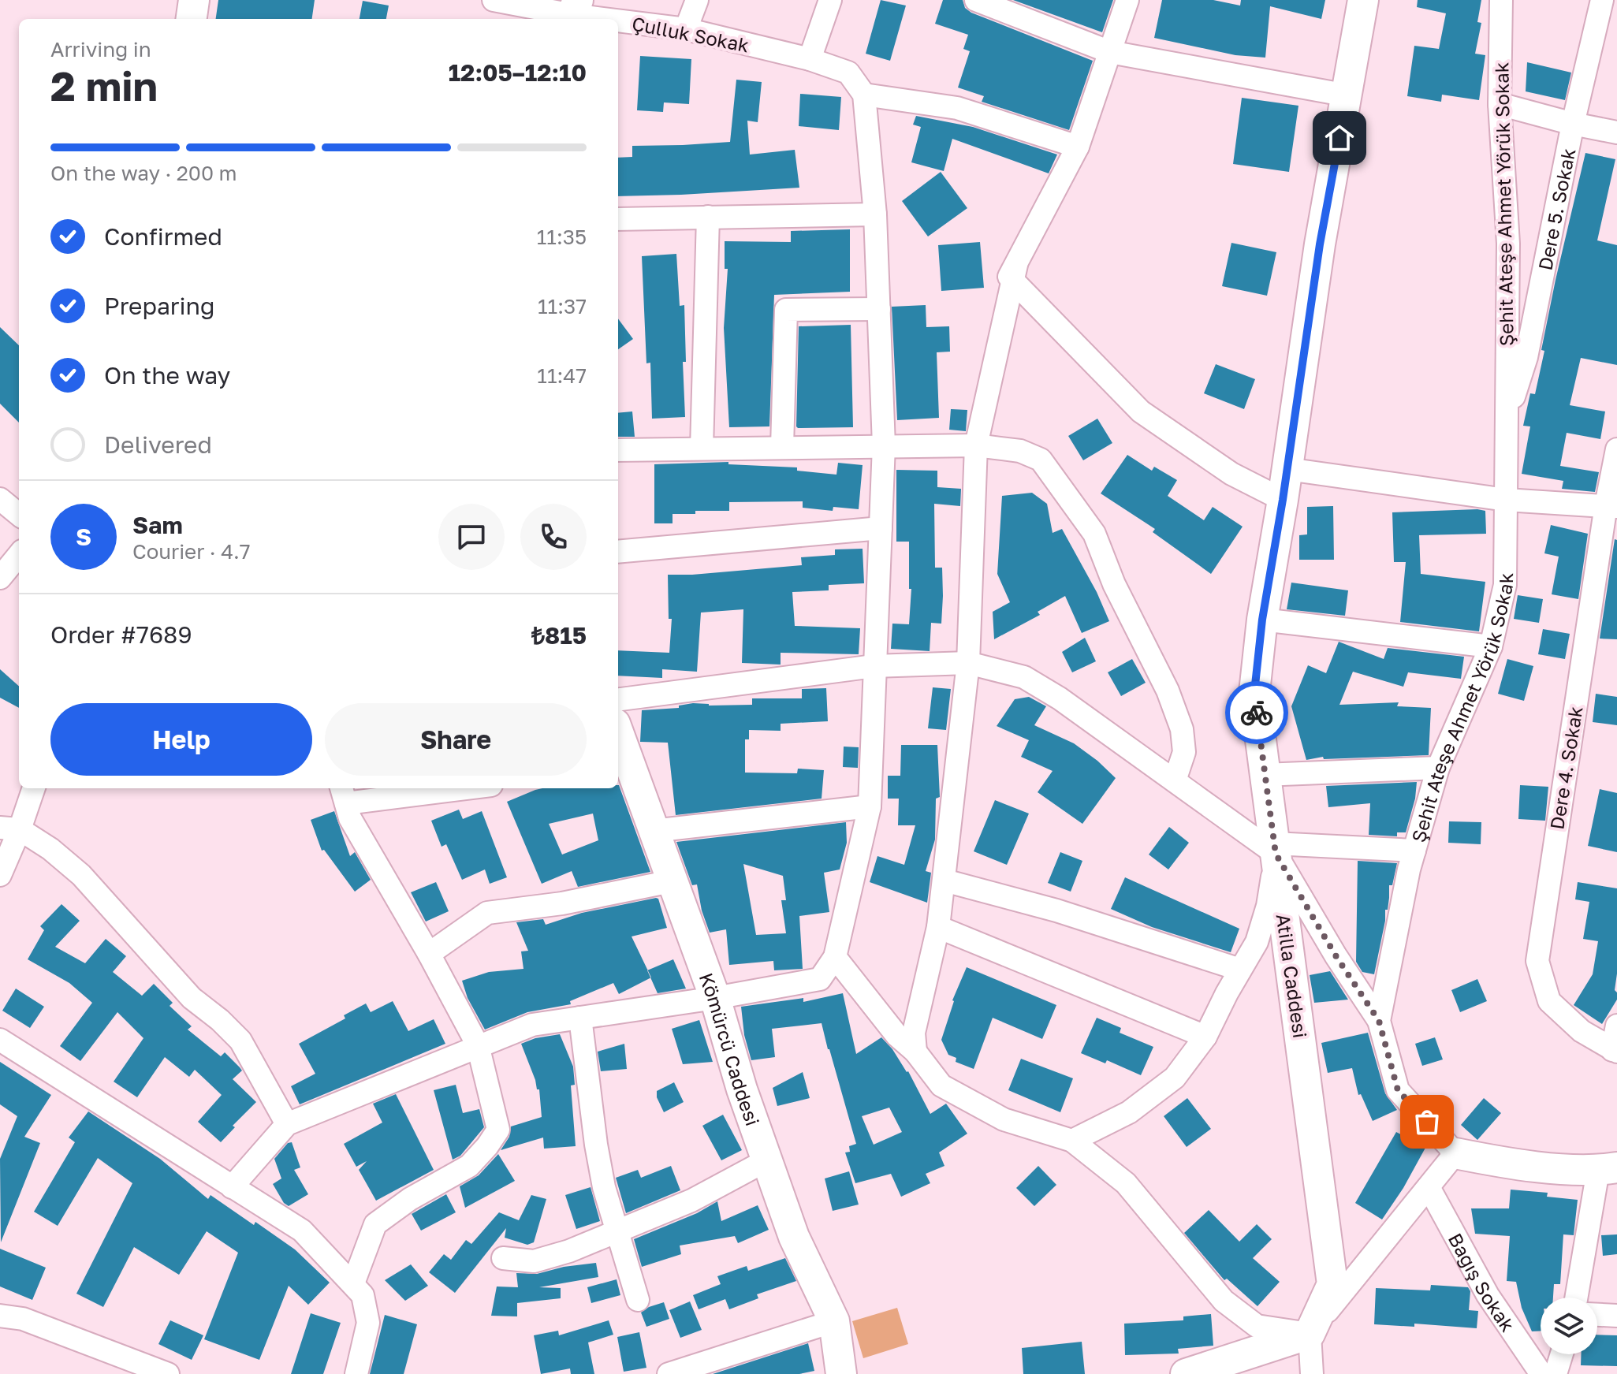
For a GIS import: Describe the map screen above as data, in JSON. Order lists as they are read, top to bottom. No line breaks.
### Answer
{"streets":{"street":["Çulluk Sokak","Şehit Ateşe Ahmet Yörük Sokak","Dere 5. Sokak","Dere 4. Sokak","Atilla Caddesi","Kömürcü Caddesi","Bağış Sokak"]},"crossings":[["Şehit Ateşe Ahmet Yörük Sokak","Dere 5. Sokak"]],"page":{"heading":["2 min","Arriving in","12:05–12:10"],"panel":["Sam","Courier · 4.7","Order #7689","₺815"],"bar":"On the way · 200 m","list":[["Confirmed","11:35"],["Preparing","11:37"],["On the way","11:47"],"Delivered"],"round":"S","buttons":["Help","Share"]}}
